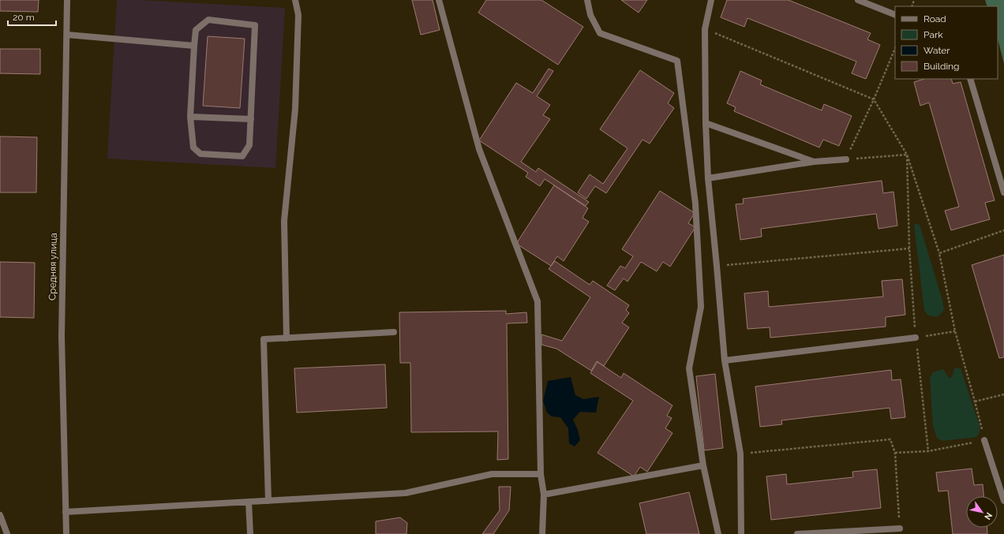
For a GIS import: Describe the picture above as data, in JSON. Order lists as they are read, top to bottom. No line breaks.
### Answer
{"streets":{"street":["Средняя улица"]},"legend":["Road","Park","Water","Building"],"scale_bar":"20 m","north":"bottom right"}
